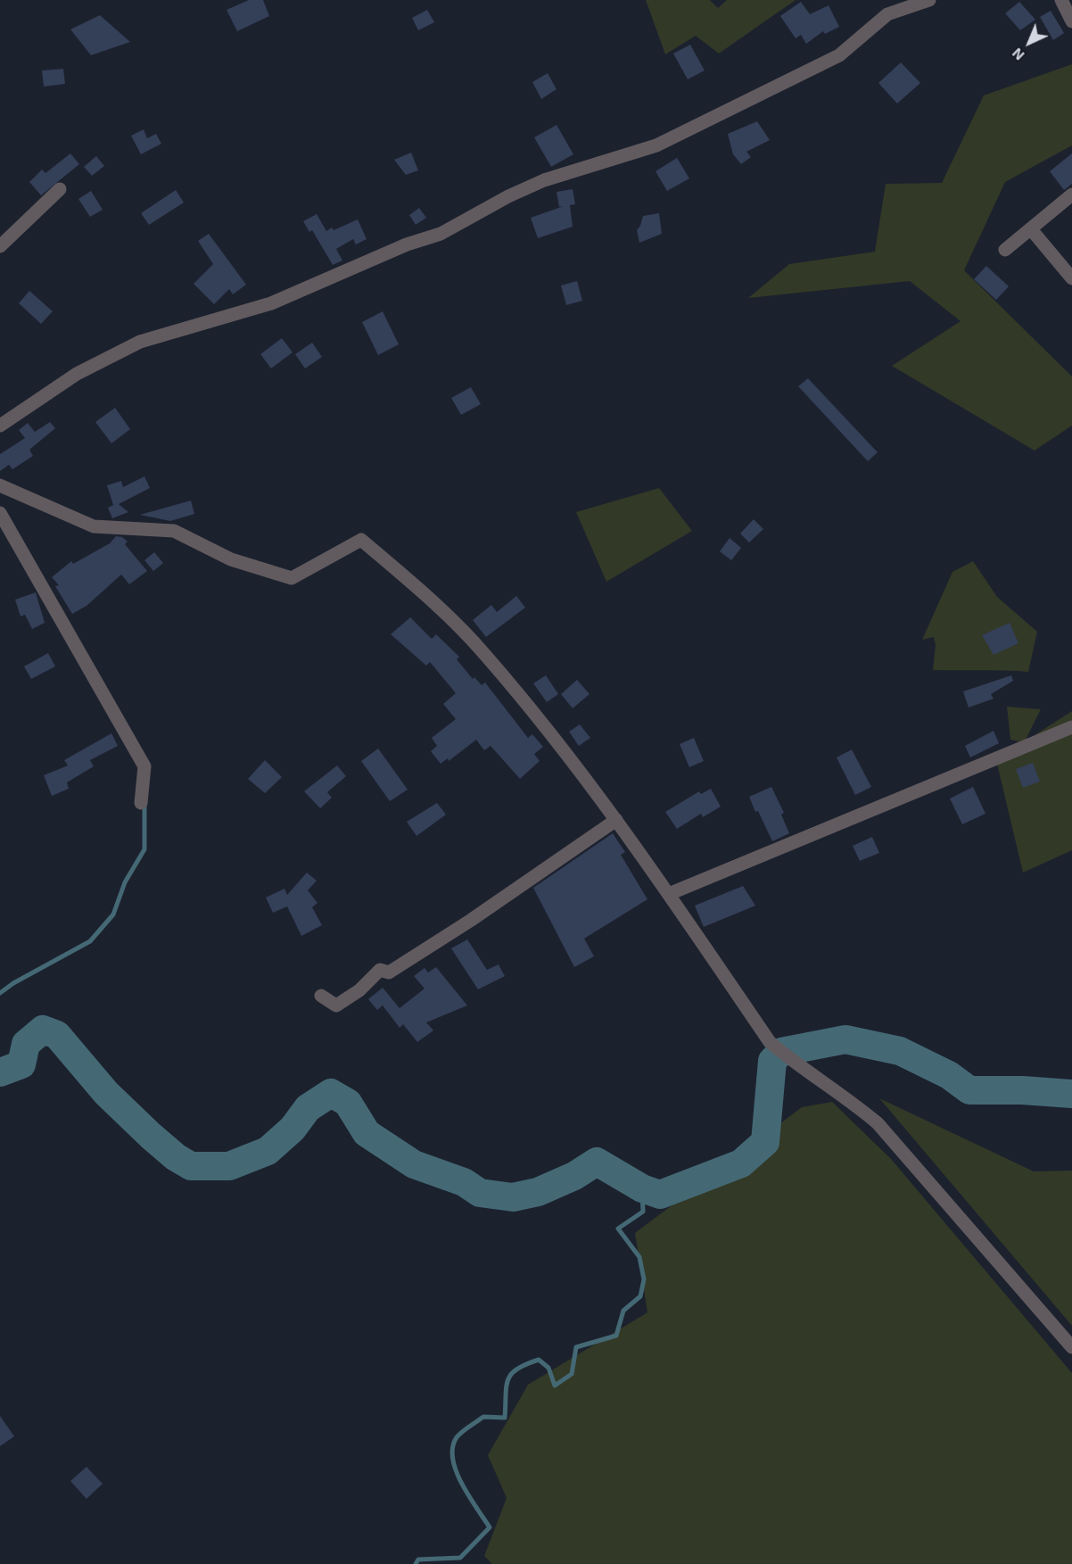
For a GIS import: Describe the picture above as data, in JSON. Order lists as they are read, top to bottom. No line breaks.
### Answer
{"north":"bottom left"}
